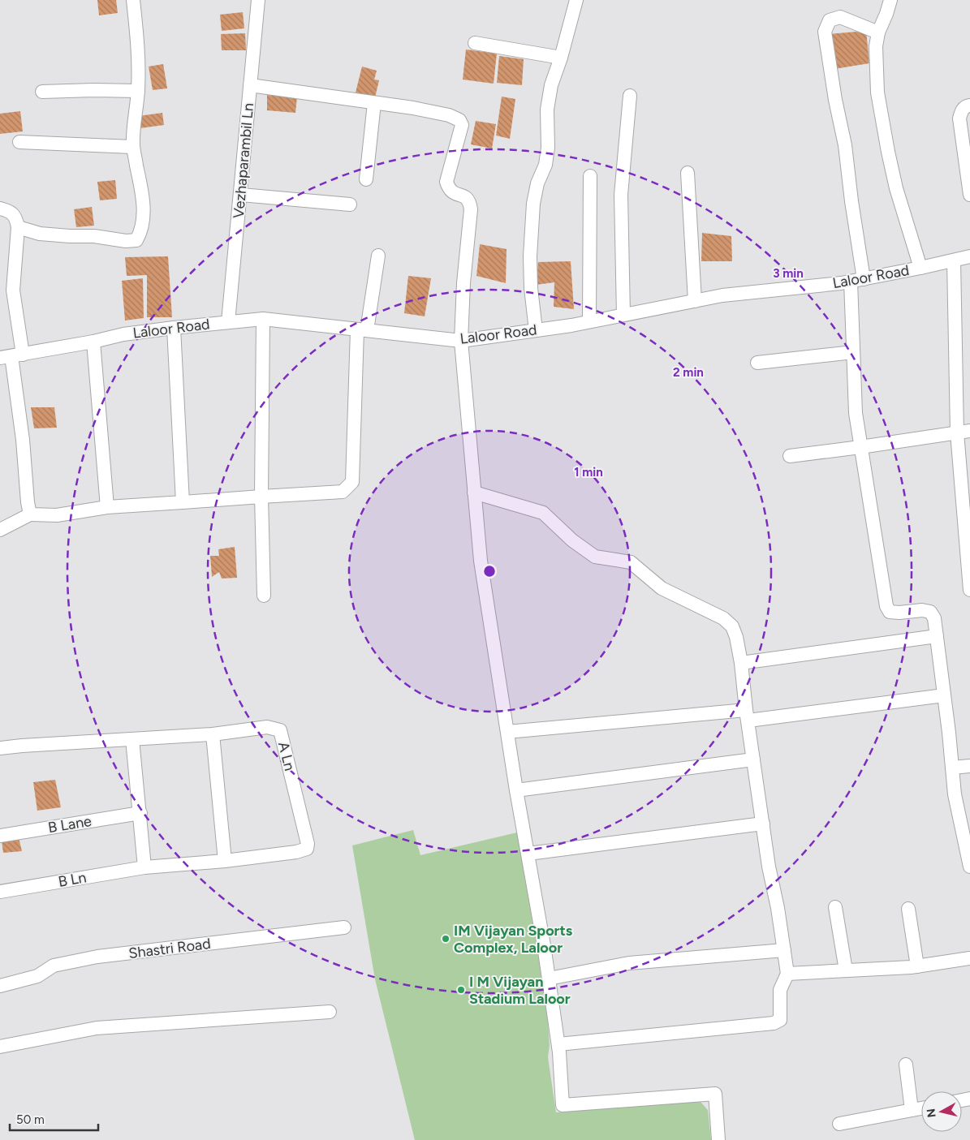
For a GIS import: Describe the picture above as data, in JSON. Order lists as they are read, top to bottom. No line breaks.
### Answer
{"streets":{"street":["Vezhaparambil Ln","Laloor Road","A Ln","B Lane","B Ln","Shastri Road"]},"crossings":[["Vezhaparambil Ln","Laloor Road"],["A Ln","B Ln"]],"places":["IM Vijayan Sports Complex, Laloor","I M Vijayan Stadium Laloor"],"scale_bar":"50 m","north":"left","rings":["3 min","2 min","1 min"]}
